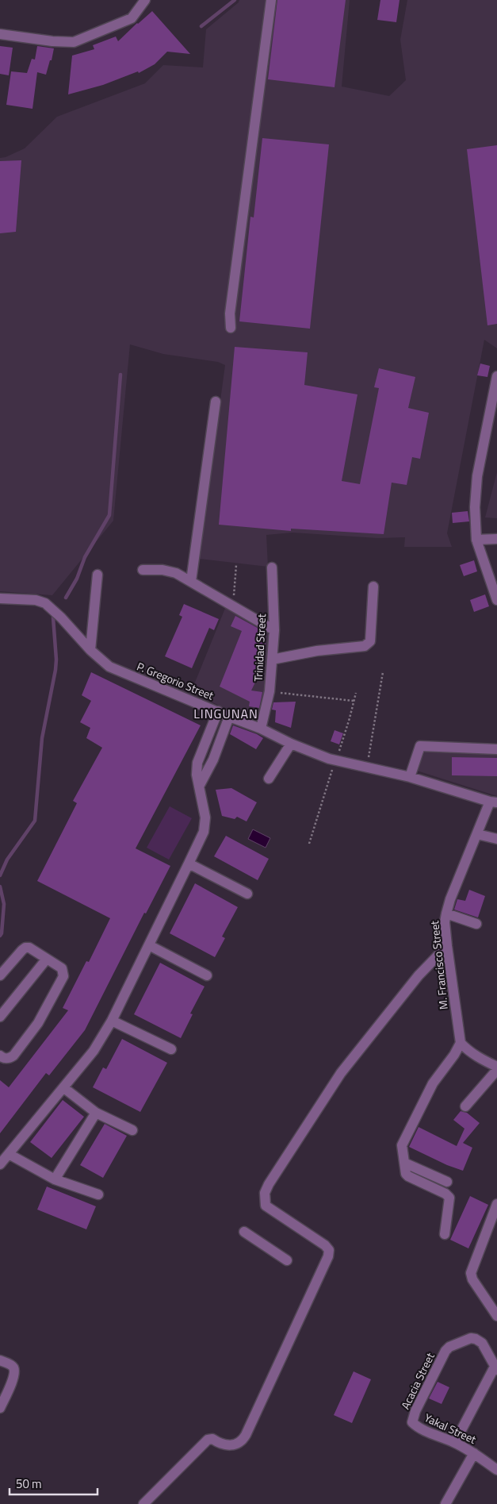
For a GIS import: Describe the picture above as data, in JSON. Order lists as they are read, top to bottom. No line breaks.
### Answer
{"streets":{"street":["Trinidad Street","P. Gregorio Street","M. Francisco Street","Acacia Street","Yakal Street"]},"crossings":[["Trinidad Street","P. Gregorio Street"],["P. Gregorio Street","M. Francisco Street"],["Acacia Street","Yakal Street"]],"districts":["LINGUNAN"],"scale_bar":"50 m"}
